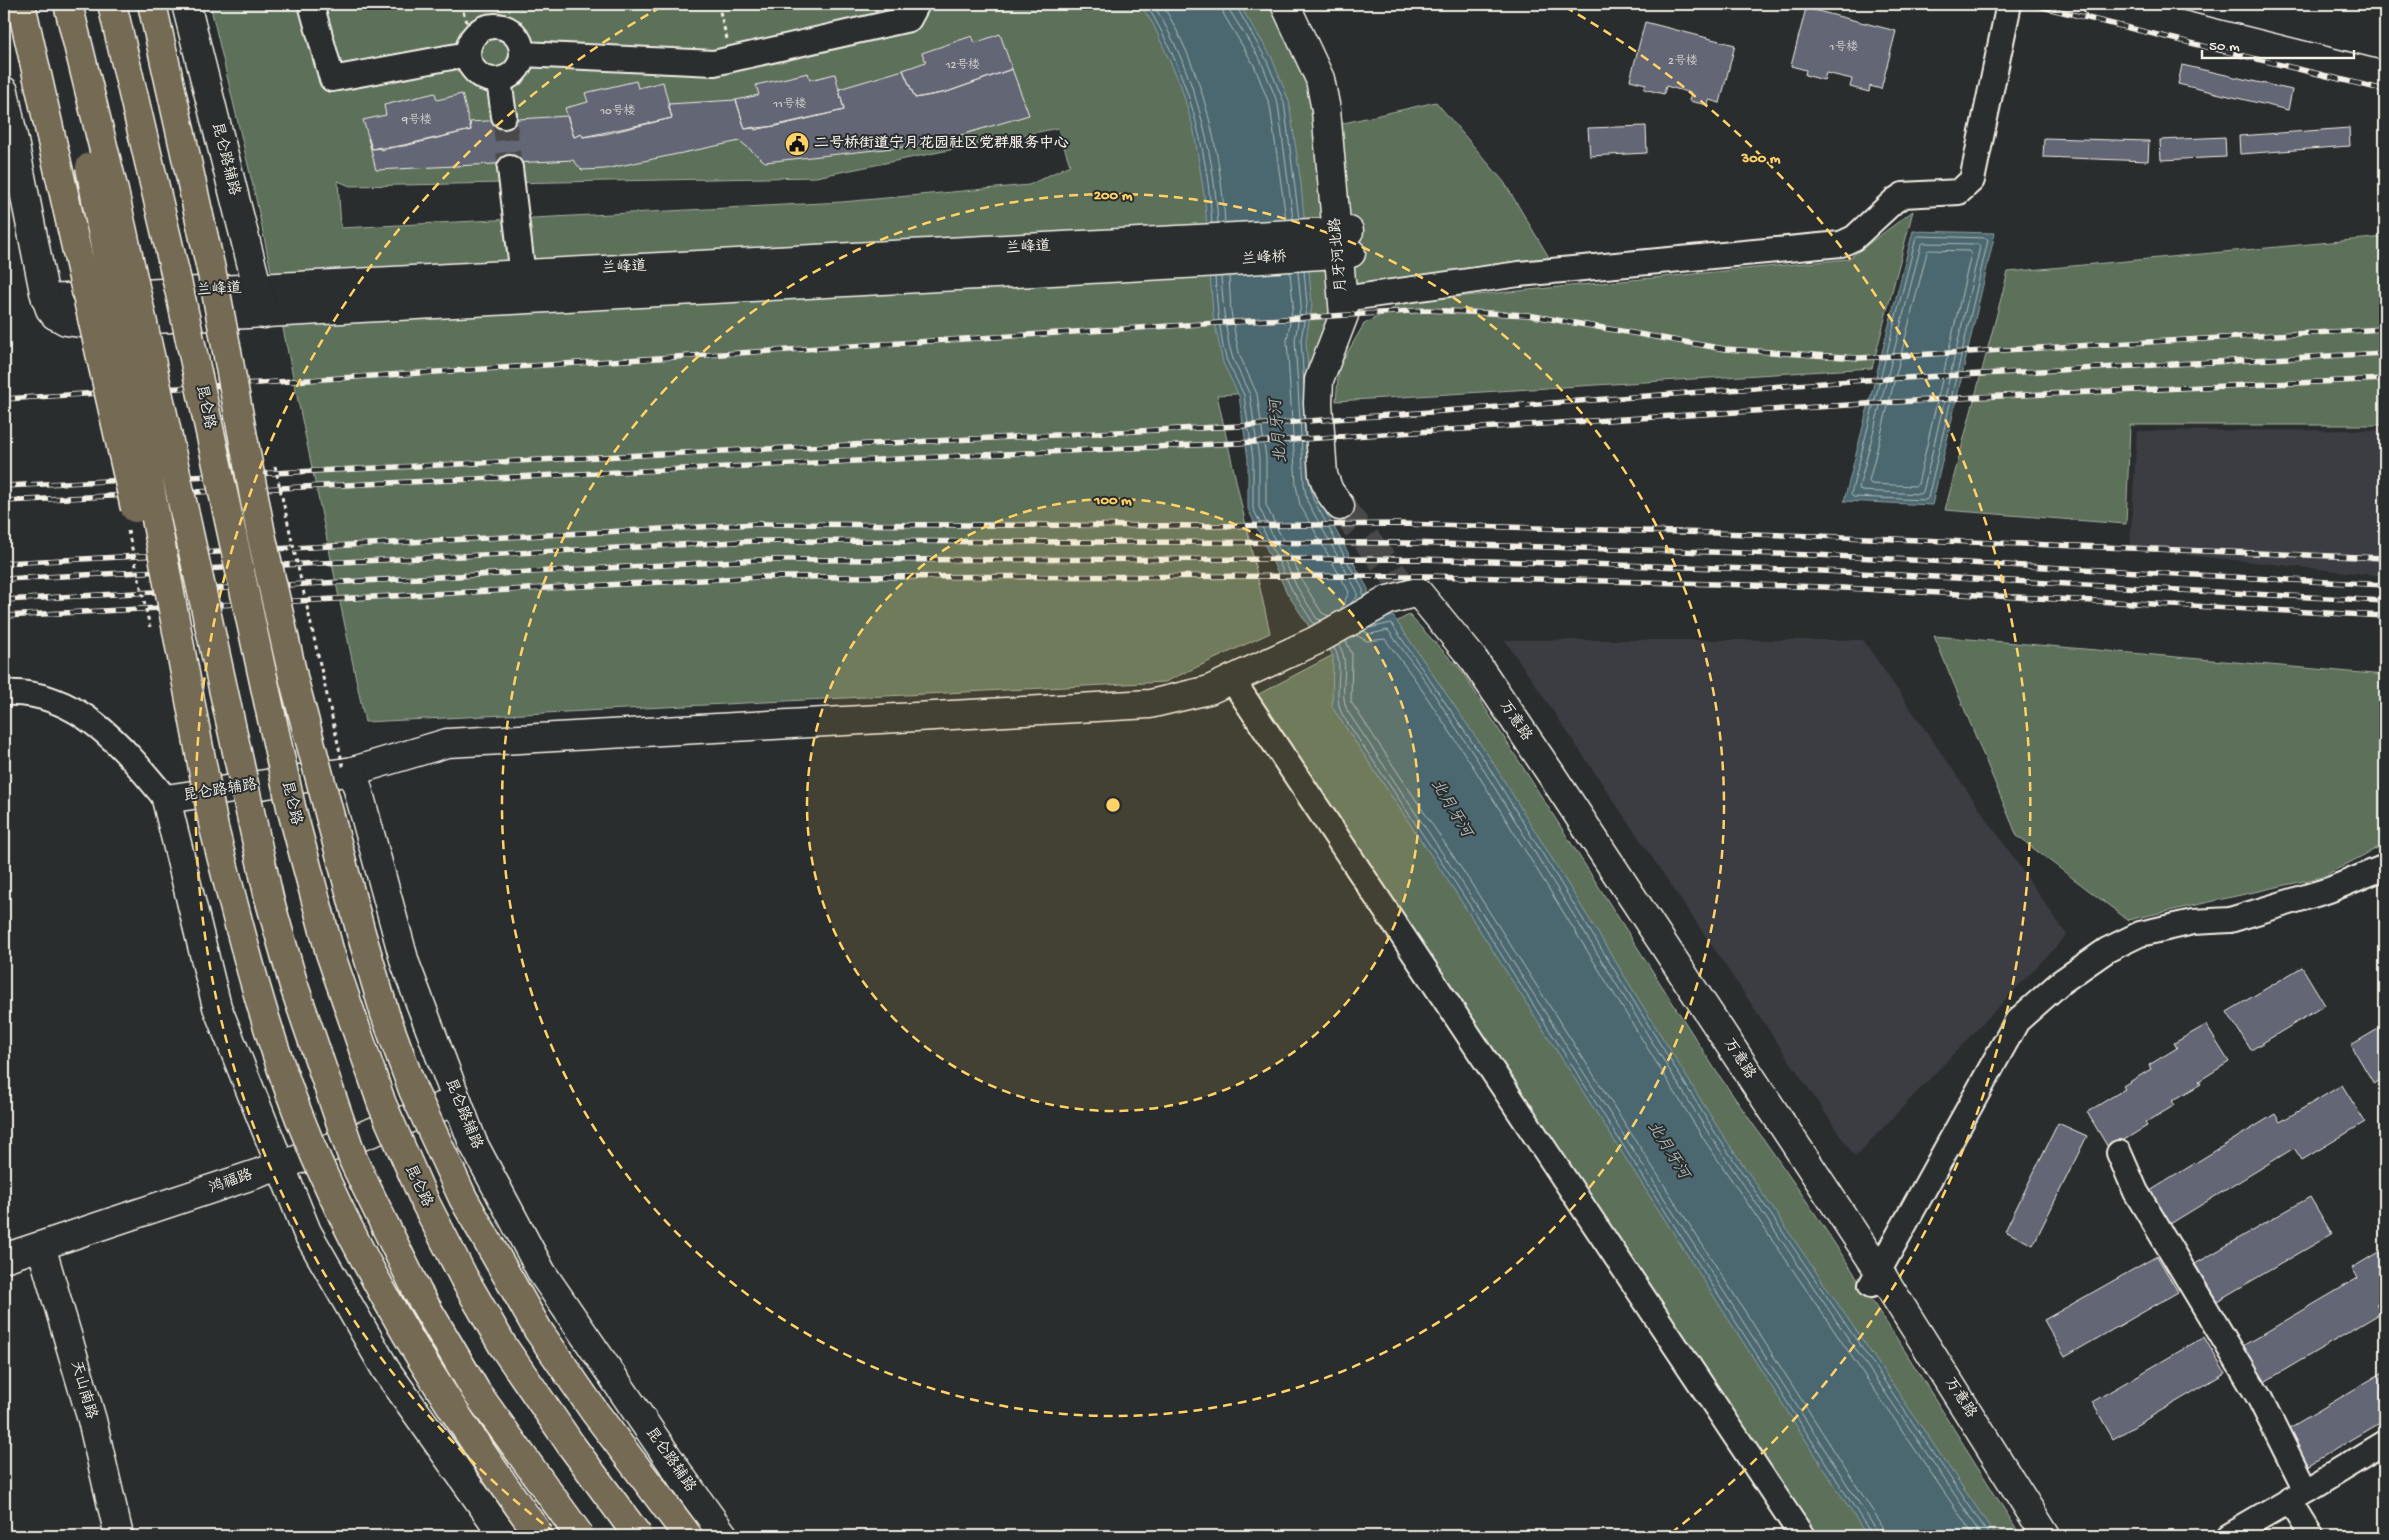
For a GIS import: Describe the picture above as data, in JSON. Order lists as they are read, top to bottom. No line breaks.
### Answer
{"streets":{"highway":["昆仑路"],"street":["昆仑路辅路","兰峰道","月牙河北路","兰峰桥","万意路","鸿福路","天山南路"]},"crossings":[["昆仑路辅路","兰峰道"],["昆仑路辅路","鸿福路"],["兰峰道","兰峰桥"],["月牙河北路","兰峰桥"],["鸿福路","天山南路"]],"water":["北月牙河"],"places":{"public building":["二号桥街道宁月花园社区党群服务中心"]},"house_numbers":["1号楼","2号楼","12号楼","11号楼","10号楼","9号楼"],"scale_bar":"50 m","rings":["300 m","200 m","100 m"]}
